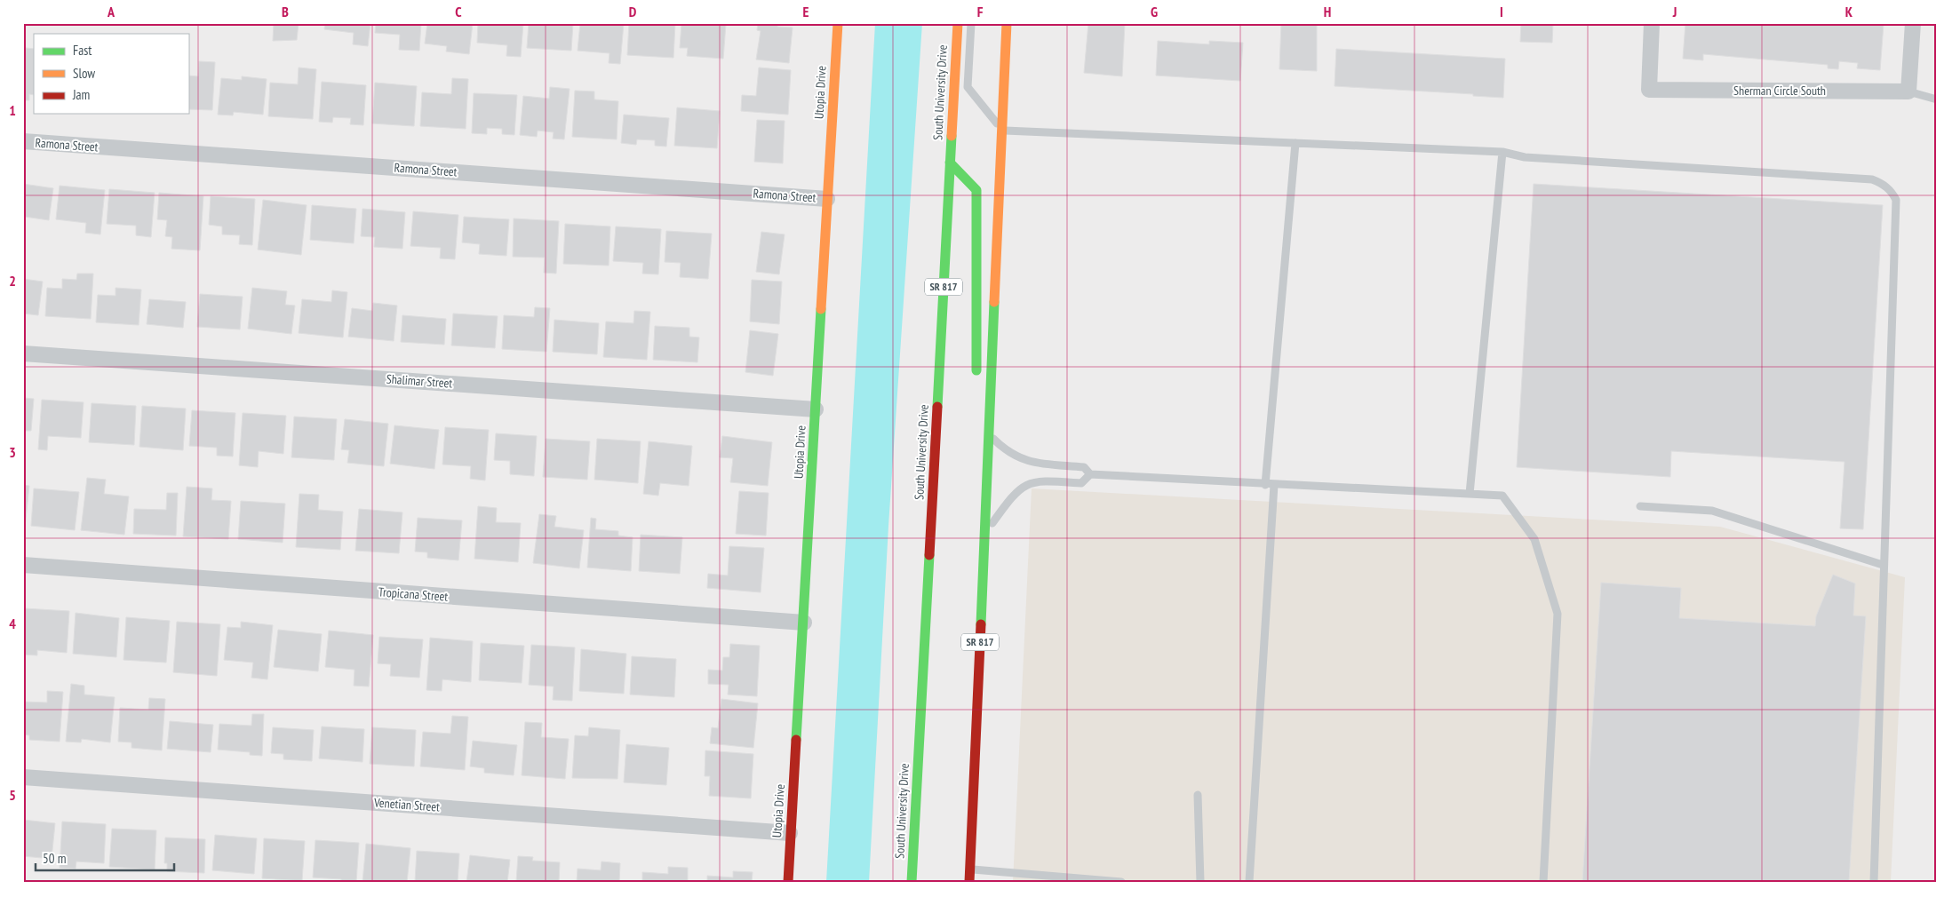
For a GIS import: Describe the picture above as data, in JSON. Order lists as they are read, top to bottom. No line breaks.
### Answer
{"streets":{"main road":["Utopia Drive","South University Drive","SR 817"],"street":["Sherman Circle South","Ramona Street","Shalimar Street","Tropicana Street","Venetian Street"]},"crossings":[["Utopia Drive","Ramona Street"],["Utopia Drive","Shalimar Street"],["Utopia Drive","Tropicana Street"],["Utopia Drive","Venetian Street"]],"legend":["Fast","Slow","Jam"],"scale_bar":"50 m","grid":{"columns":["A","B","C","D","E","F","G","H","I","J","K"],"rows":["1","2","3","4","5"]}}
